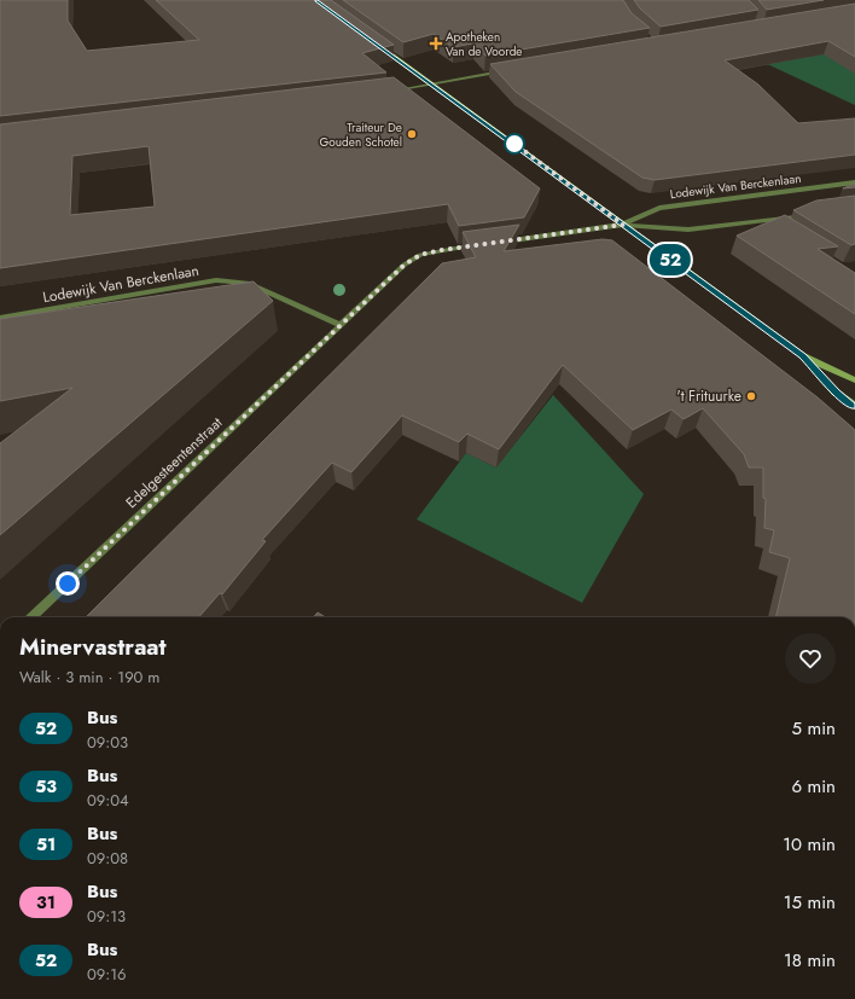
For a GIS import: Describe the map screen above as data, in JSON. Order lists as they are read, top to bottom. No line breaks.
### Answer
{"streets":{"street":["Lodewijk Van Berckenlaan","Edelgesteentenstraat"]},"crossings":[["Lodewijk Van Berckenlaan","Edelgesteentenstraat"]],"places":{"health":["Apotheken Van de Voorde"],"other":["Traiteur De Gouden Schotel","'t Frituurke"]},"lines":["bus line 52"],"page":{"on_map":"52","heading":["Minervastraat","Walk · 3 min · 190 m"],"list":[{"mark":"52","name":"Bus","note":"09:03","value":"5 min"},{"mark":"53","name":"Bus","note":"09:04","value":"6 min"},{"mark":"51","name":"Bus","note":"09:08","value":"10 min"},{"mark":"31","name":"Bus","note":"09:13","value":"15 min"},{"mark":"52","name":"Bus","note":"09:16","value":"18 min"}]}}
